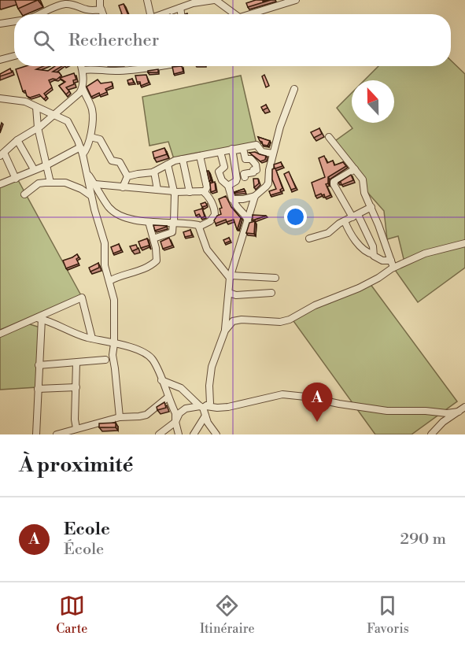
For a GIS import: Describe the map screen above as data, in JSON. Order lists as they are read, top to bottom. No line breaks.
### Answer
{"north":"top","page":{"search":"Rechercher","pins":"A","heading":"À proximité","list":[{"mark":"A","name":"Ecole","note":"École","value":"290 m"}],"nav":["Carte","Itinéraire","Favoris"]}}
